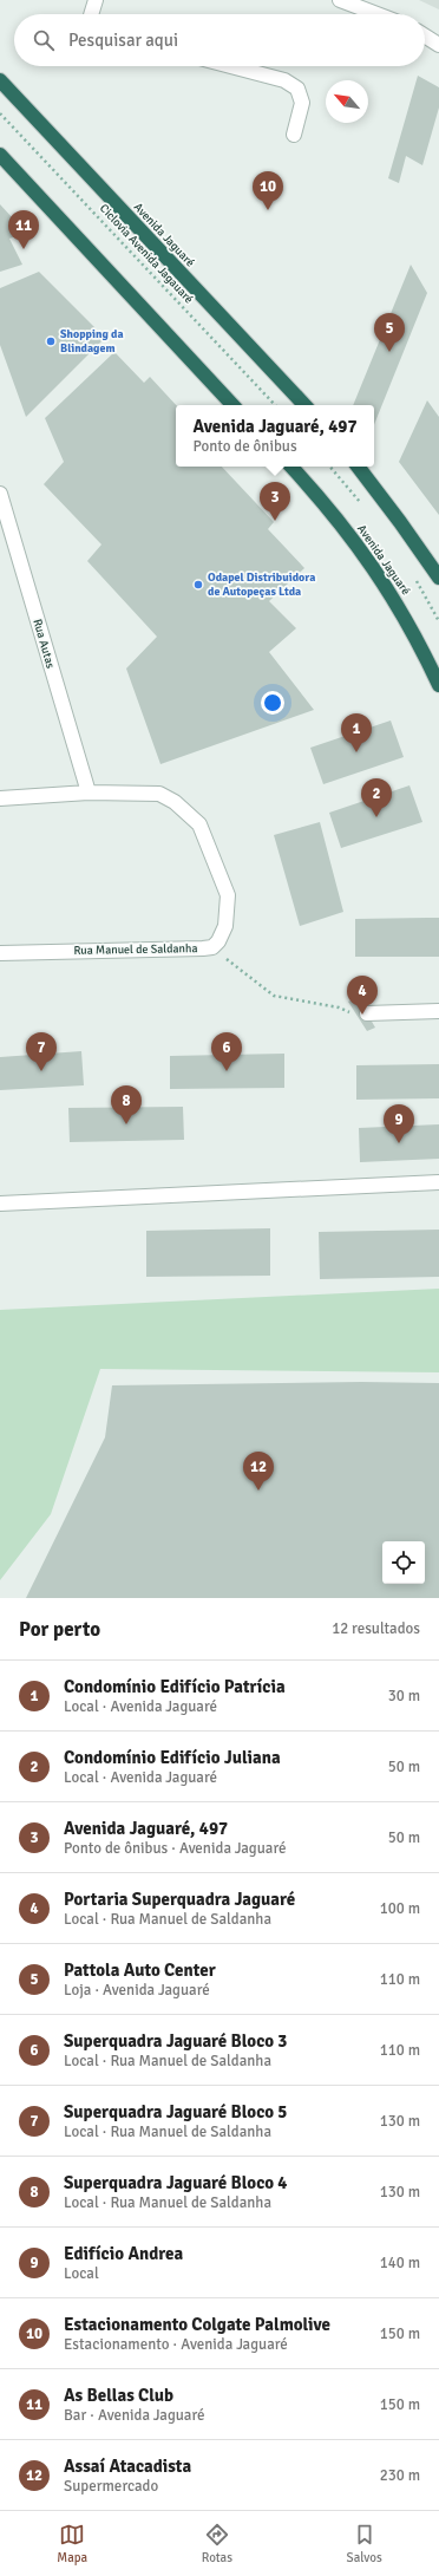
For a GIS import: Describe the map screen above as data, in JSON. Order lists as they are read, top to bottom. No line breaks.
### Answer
{"streets":{"highway":["Avenida Jaguaré"],"street":["Rua Autas","Rua Manuel de Saldanha"],"path":["Ciclovia Avenida Jagauaré"]},"crossings":[["Rua Autas","Rua Manuel de Saldanha"]],"places":["Shopping da Blindagem","Odapel Distribuidora de Autopeças Ltda"],"north":"top left","page":{"search":"Pesquisar aqui","pins":["10","11","5","3","1","2","4","6","7","8","9","12"],"popup":["Avenida Jaguaré, 497","Ponto de ônibus"],"heading":["Por perto","12 resultados"],"list":[{"mark":"1","name":"Condomínio Edifício Patrícia","note":"Local · Avenida Jaguaré","value":"30 m"},{"mark":"2","name":"Condomínio Edifício Juliana","note":"Local · Avenida Jaguaré","value":"50 m"},{"mark":"3","name":"Avenida Jaguaré, 497","note":"Ponto de ônibus · Avenida Jaguaré","value":"50 m"},{"mark":"4","name":"Portaria Superquadra Jaguaré","note":"Local · Rua Manuel de Saldanha","value":"100 m"},{"mark":"5","name":"Pattola Auto Center","note":"Loja · Avenida Jaguaré","value":"110 m"},{"mark":"6","name":"Superquadra Jaguaré Bloco 3","note":"Local · Rua Manuel de Saldanha","value":"110 m"},{"mark":"7","name":"Superquadra Jaguaré Bloco 5","note":"Local · Rua Manuel de Saldanha","value":"130 m"},{"mark":"8","name":"Superquadra Jaguaré Bloco 4","note":"Local · Rua Manuel de Saldanha","value":"130 m"},{"mark":"9","name":"Edifício Andrea","note":"Local","value":"140 m"},{"mark":"10","name":"Estacionamento Colgate Palmolive","note":"Estacionamento · Avenida Jaguaré","value":"150 m"},{"mark":"11","name":"As Bellas Club","note":"Bar · Avenida Jaguaré","value":"150 m"},{"mark":"12","name":"Assaí Atacadista","note":"Supermercado","value":"230 m"}],"nav":["Mapa","Rotas","Salvos"]}}
